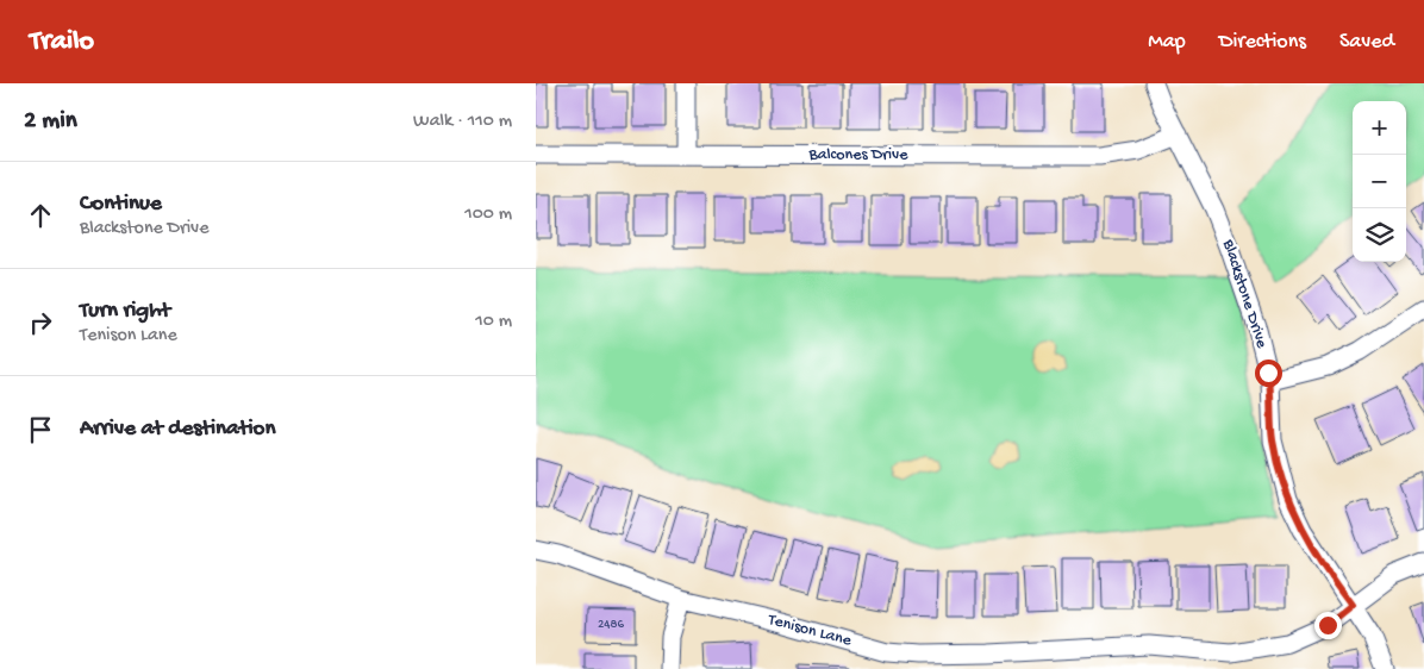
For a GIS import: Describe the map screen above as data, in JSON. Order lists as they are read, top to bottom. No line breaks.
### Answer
{"streets":{"street":["Balcones Drive","Blackstone Drive","Tenison Lane"]},"crossings":[["Balcones Drive","Blackstone Drive"],["Blackstone Drive","Tenison Lane"]],"house_numbers":["2486"],"page":{"header":"Trailo","nav":["Map","Directions","Saved"],"heading":["2 min","Walk · 110 m"],"map_buttons":["+","−"],"list":[["Continue","Blackstone Drive","100 m"],["Turn right","Tenison Lane","10 m"],"Arrive at destination"]}}
